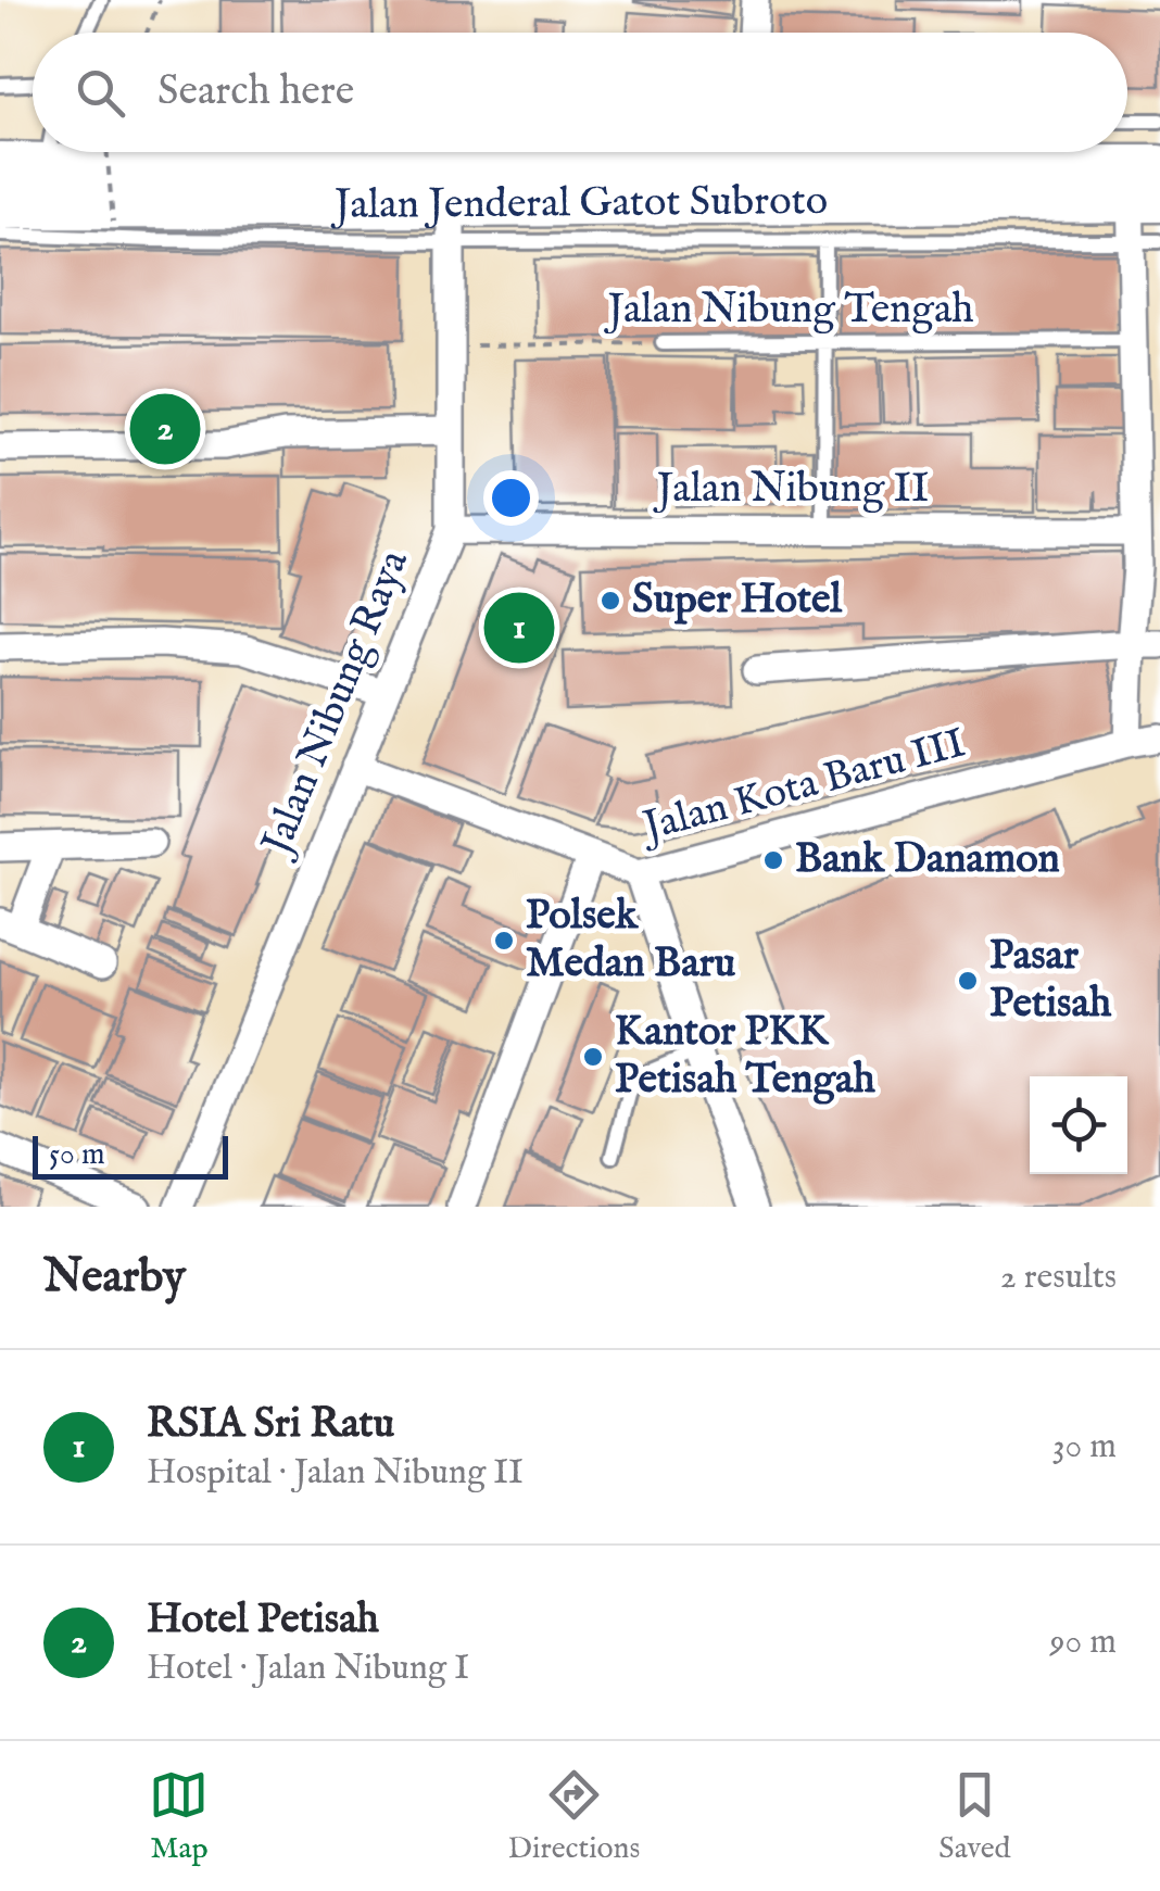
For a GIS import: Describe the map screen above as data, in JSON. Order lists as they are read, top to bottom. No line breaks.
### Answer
{"streets":{"main road":["Jalan Jenderal Gatot Subroto"],"street":["Jalan Nibung II","Jalan Nibung Raya","Jalan Kota Baru III"],"lane":["Jalan Nibung Tengah"]},"crossings":[["Jalan Jenderal Gatot Subroto","Jalan Nibung Raya"],["Jalan Nibung Tengah","Jalan Nibung Raya"],["Jalan Nibung II","Jalan Nibung Raya"],["Jalan Nibung Raya","Jalan Kota Baru III"]],"places":["Super Hotel","Bank Danamon","Polsek Medan Baru","Pasar Petisah","Kantor PKK Petisah Tengah"],"scale_bar":"50 m","page":{"search":"Search here","pins":["2","1"],"scale":"50 m","heading":["Nearby","2 results"],"list":[{"mark":"1","name":"RSIA Sri Ratu","note":"Hospital · Jalan Nibung II","value":"30 m"},{"mark":"2","name":"Hotel Petisah","note":"Hotel · Jalan Nibung I","value":"90 m"}],"nav":["Map","Directions","Saved"]}}
